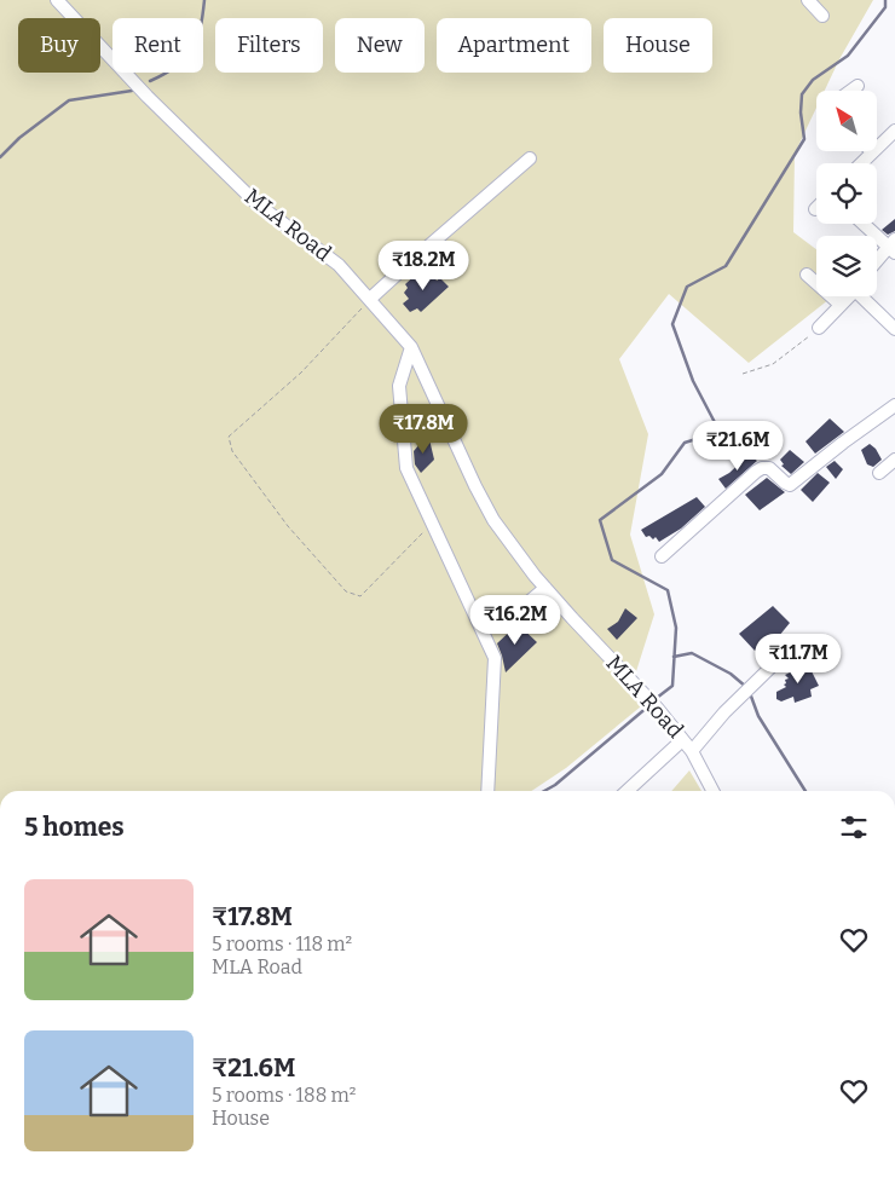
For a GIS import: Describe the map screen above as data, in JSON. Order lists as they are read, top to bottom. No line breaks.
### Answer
{"streets":{"street":["MLA Road"]},"north":"top left","page":{"chip":["Buy","Rent","Filters","New","Apartment","House"],"price":["₹18.2M","₹17.8M","₹21.6M","₹16.2M","₹11.7M"],"heading":"5 homes","list":[{"name":"₹17.8M","note":"5 rooms · 118 m² · MLA Road"},{"name":"₹21.6M","note":"5 rooms · 188 m² · House"}]}}
